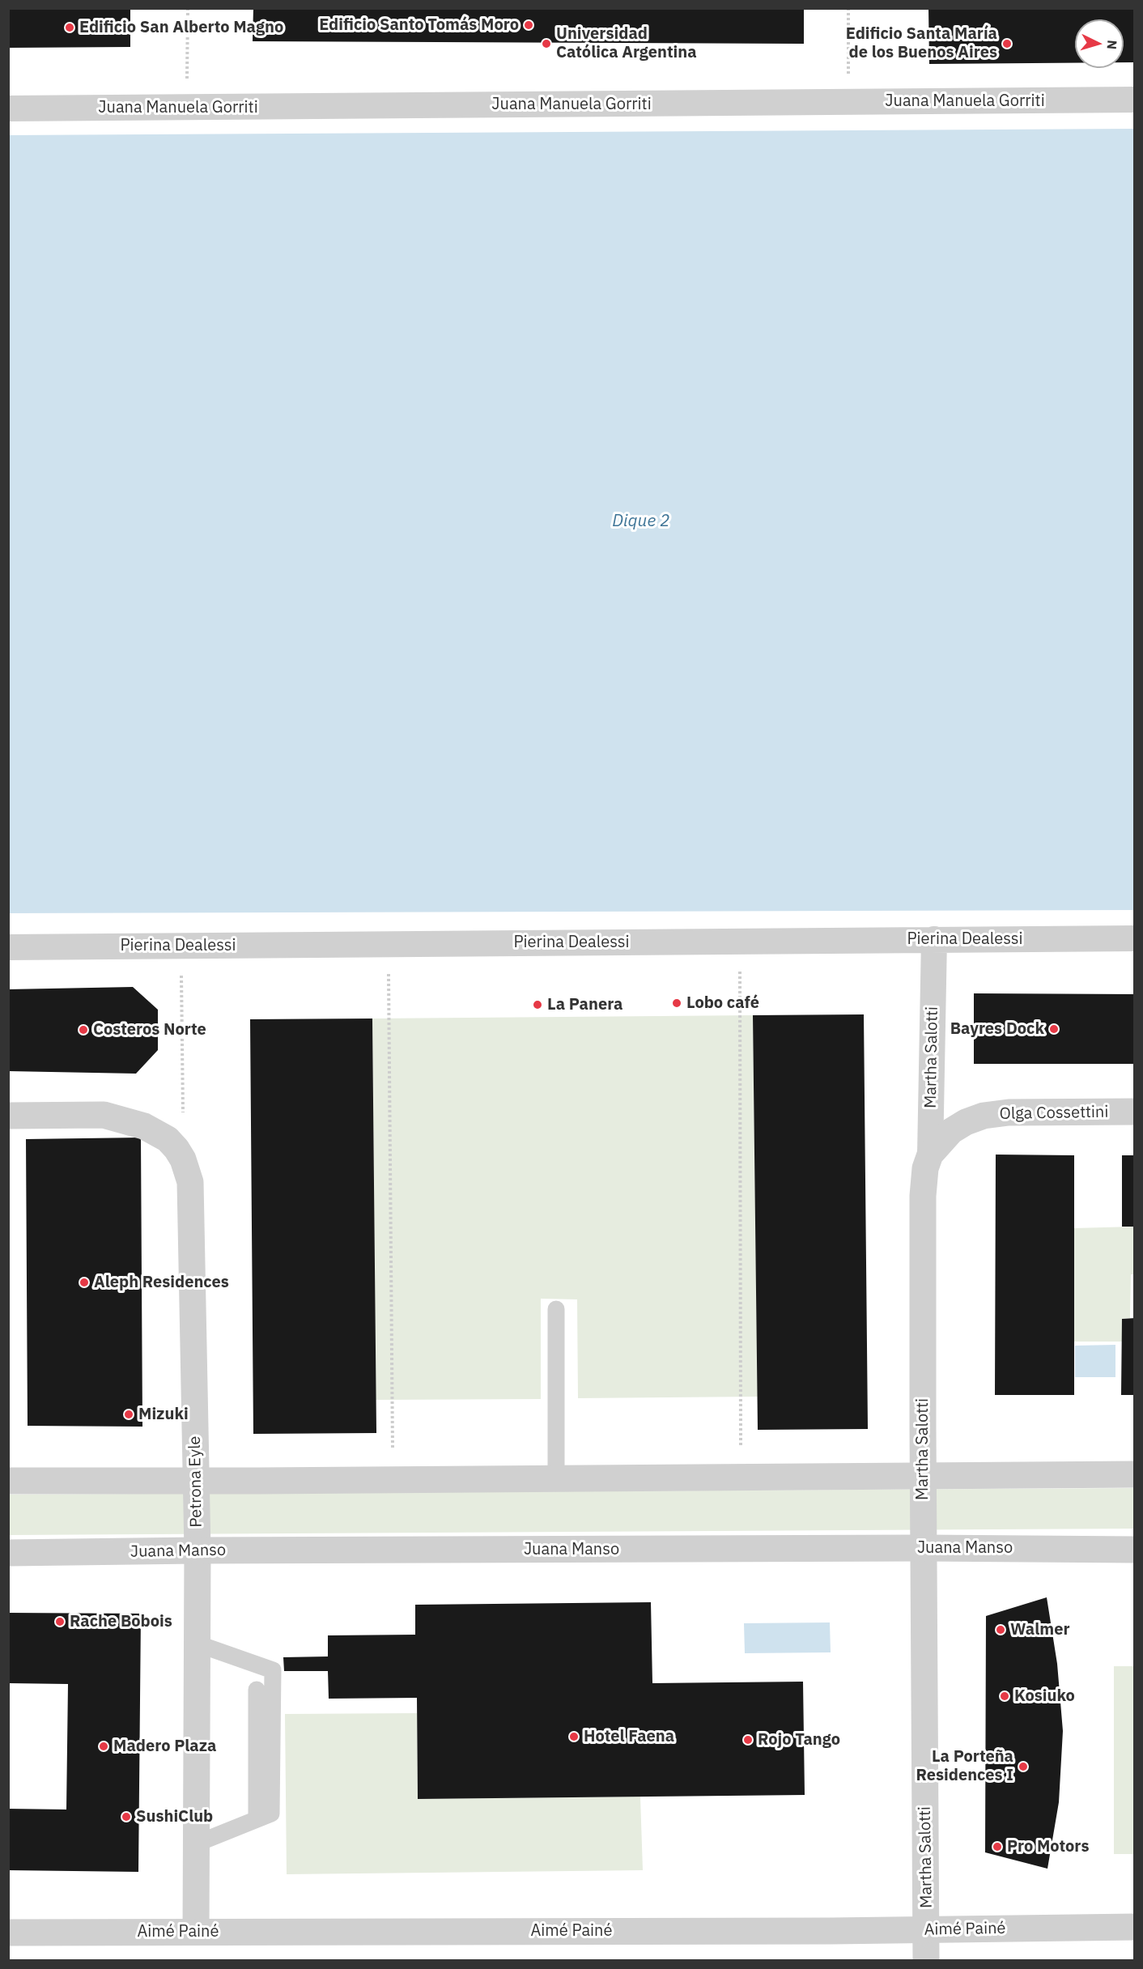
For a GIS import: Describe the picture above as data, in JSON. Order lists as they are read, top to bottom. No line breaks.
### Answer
{"streets":{"street":["Juana Manuela Gorriti","Pierina Dealessi","Martha Salotti","Olga Cossettini","Petrona Eyle","Juana Manso","Aimé Painé"]},"crossings":[["Pierina Dealessi","Martha Salotti"],["Martha Salotti","Olga Cossettini"],["Martha Salotti","Juana Manso"],["Martha Salotti","Aimé Painé"],["Petrona Eyle","Juana Manso"],["Petrona Eyle","Aimé Painé"]],"water":["Dique 2"],"places":["Edificio Santo Tomás Moro","Edificio San Alberto Magno","Universidad Católica Argentina","Edificio Santa María de los Buenos Aires","Lobo café","La Panera","Bayres Dock","Costeros Norte","Aleph Residences","Mizuki","Rache Bobois","Walmer","Kosiuko","Hotel Faena","Rojo Tango","Madero Plaza","La Porteña Residences I","SushiClub","Pro Motors"],"north":"right"}
